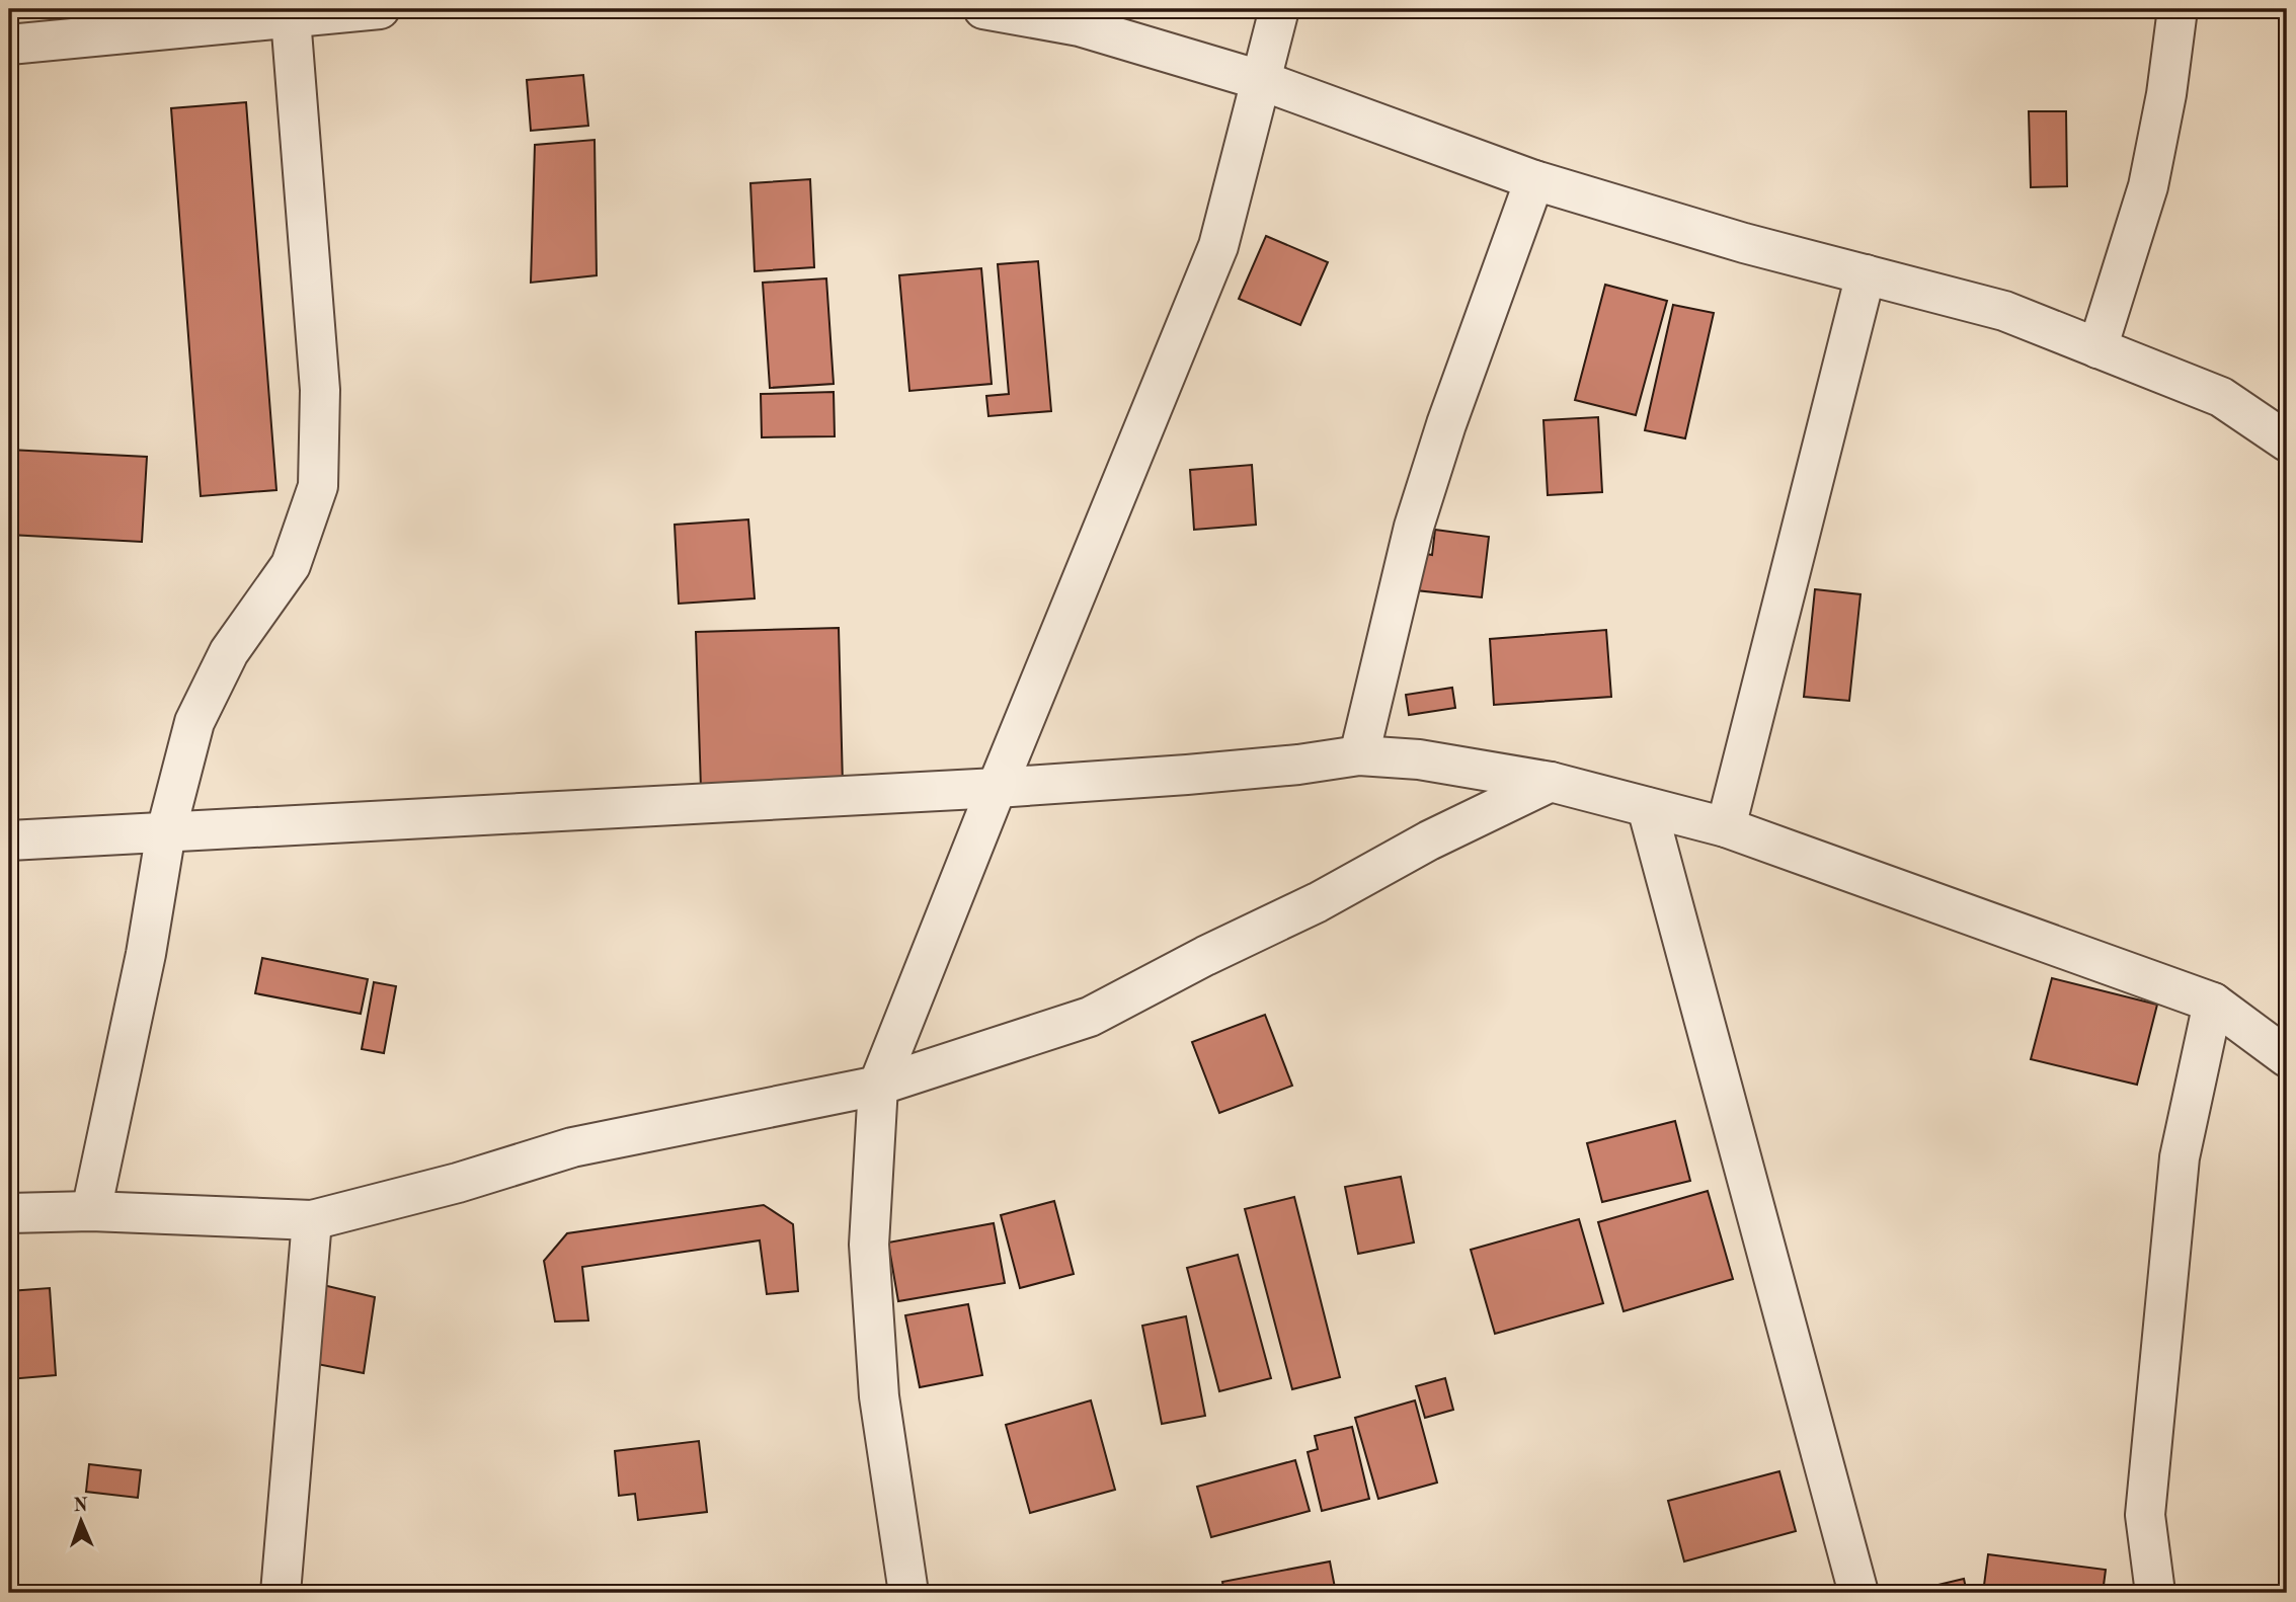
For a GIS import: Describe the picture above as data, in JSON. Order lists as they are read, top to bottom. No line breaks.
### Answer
{"north":"top"}
